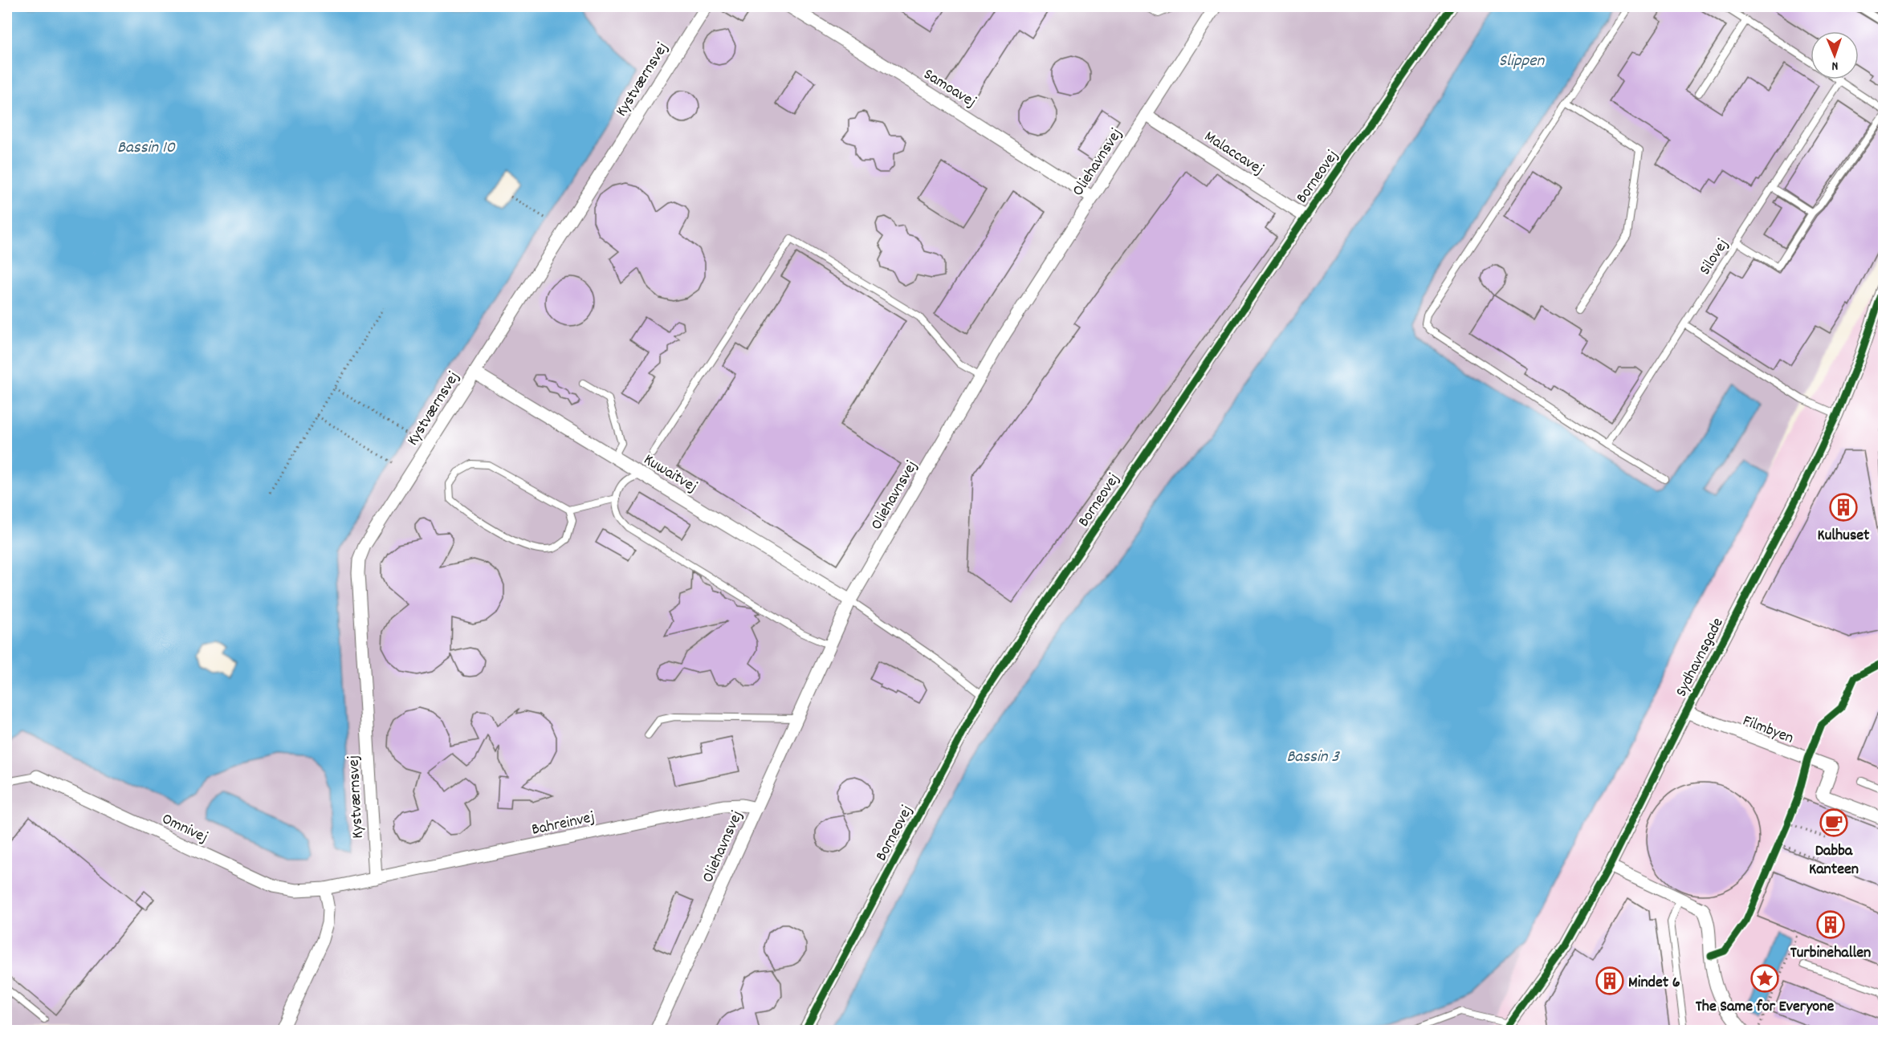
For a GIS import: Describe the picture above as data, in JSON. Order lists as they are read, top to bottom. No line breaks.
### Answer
{"streets":{"street":["Kystværnsvej","Samoavej","Malaccavej","Oliehavnsvej","Borneovej","Kuwaitvej","Sydhavnsgade","Filmbyen","Bahreinvej","Omnivej"],"lane":["Silovej"]},"crossings":[["Kystværnsvej","Kuwaitvej"],["Kystværnsvej","Bahreinvej"],["Kystværnsvej","Omnivej"],["Samoavej","Oliehavnsvej"],["Malaccavej","Oliehavnsvej"],["Malaccavej","Borneovej"],["Oliehavnsvej","Kuwaitvej"],["Oliehavnsvej","Bahreinvej"],["Sydhavnsgade","Filmbyen"],["Bahreinvej","Omnivej"]],"water":["Slippen","Bassin 10","Bassin 3"],"places":{"building":["Kulhuset","Turbinehallen","Mindet 6"],"cafe":["Dabba Kanteen"],"place":["The Same for Everyone"]},"north":"bottom"}
